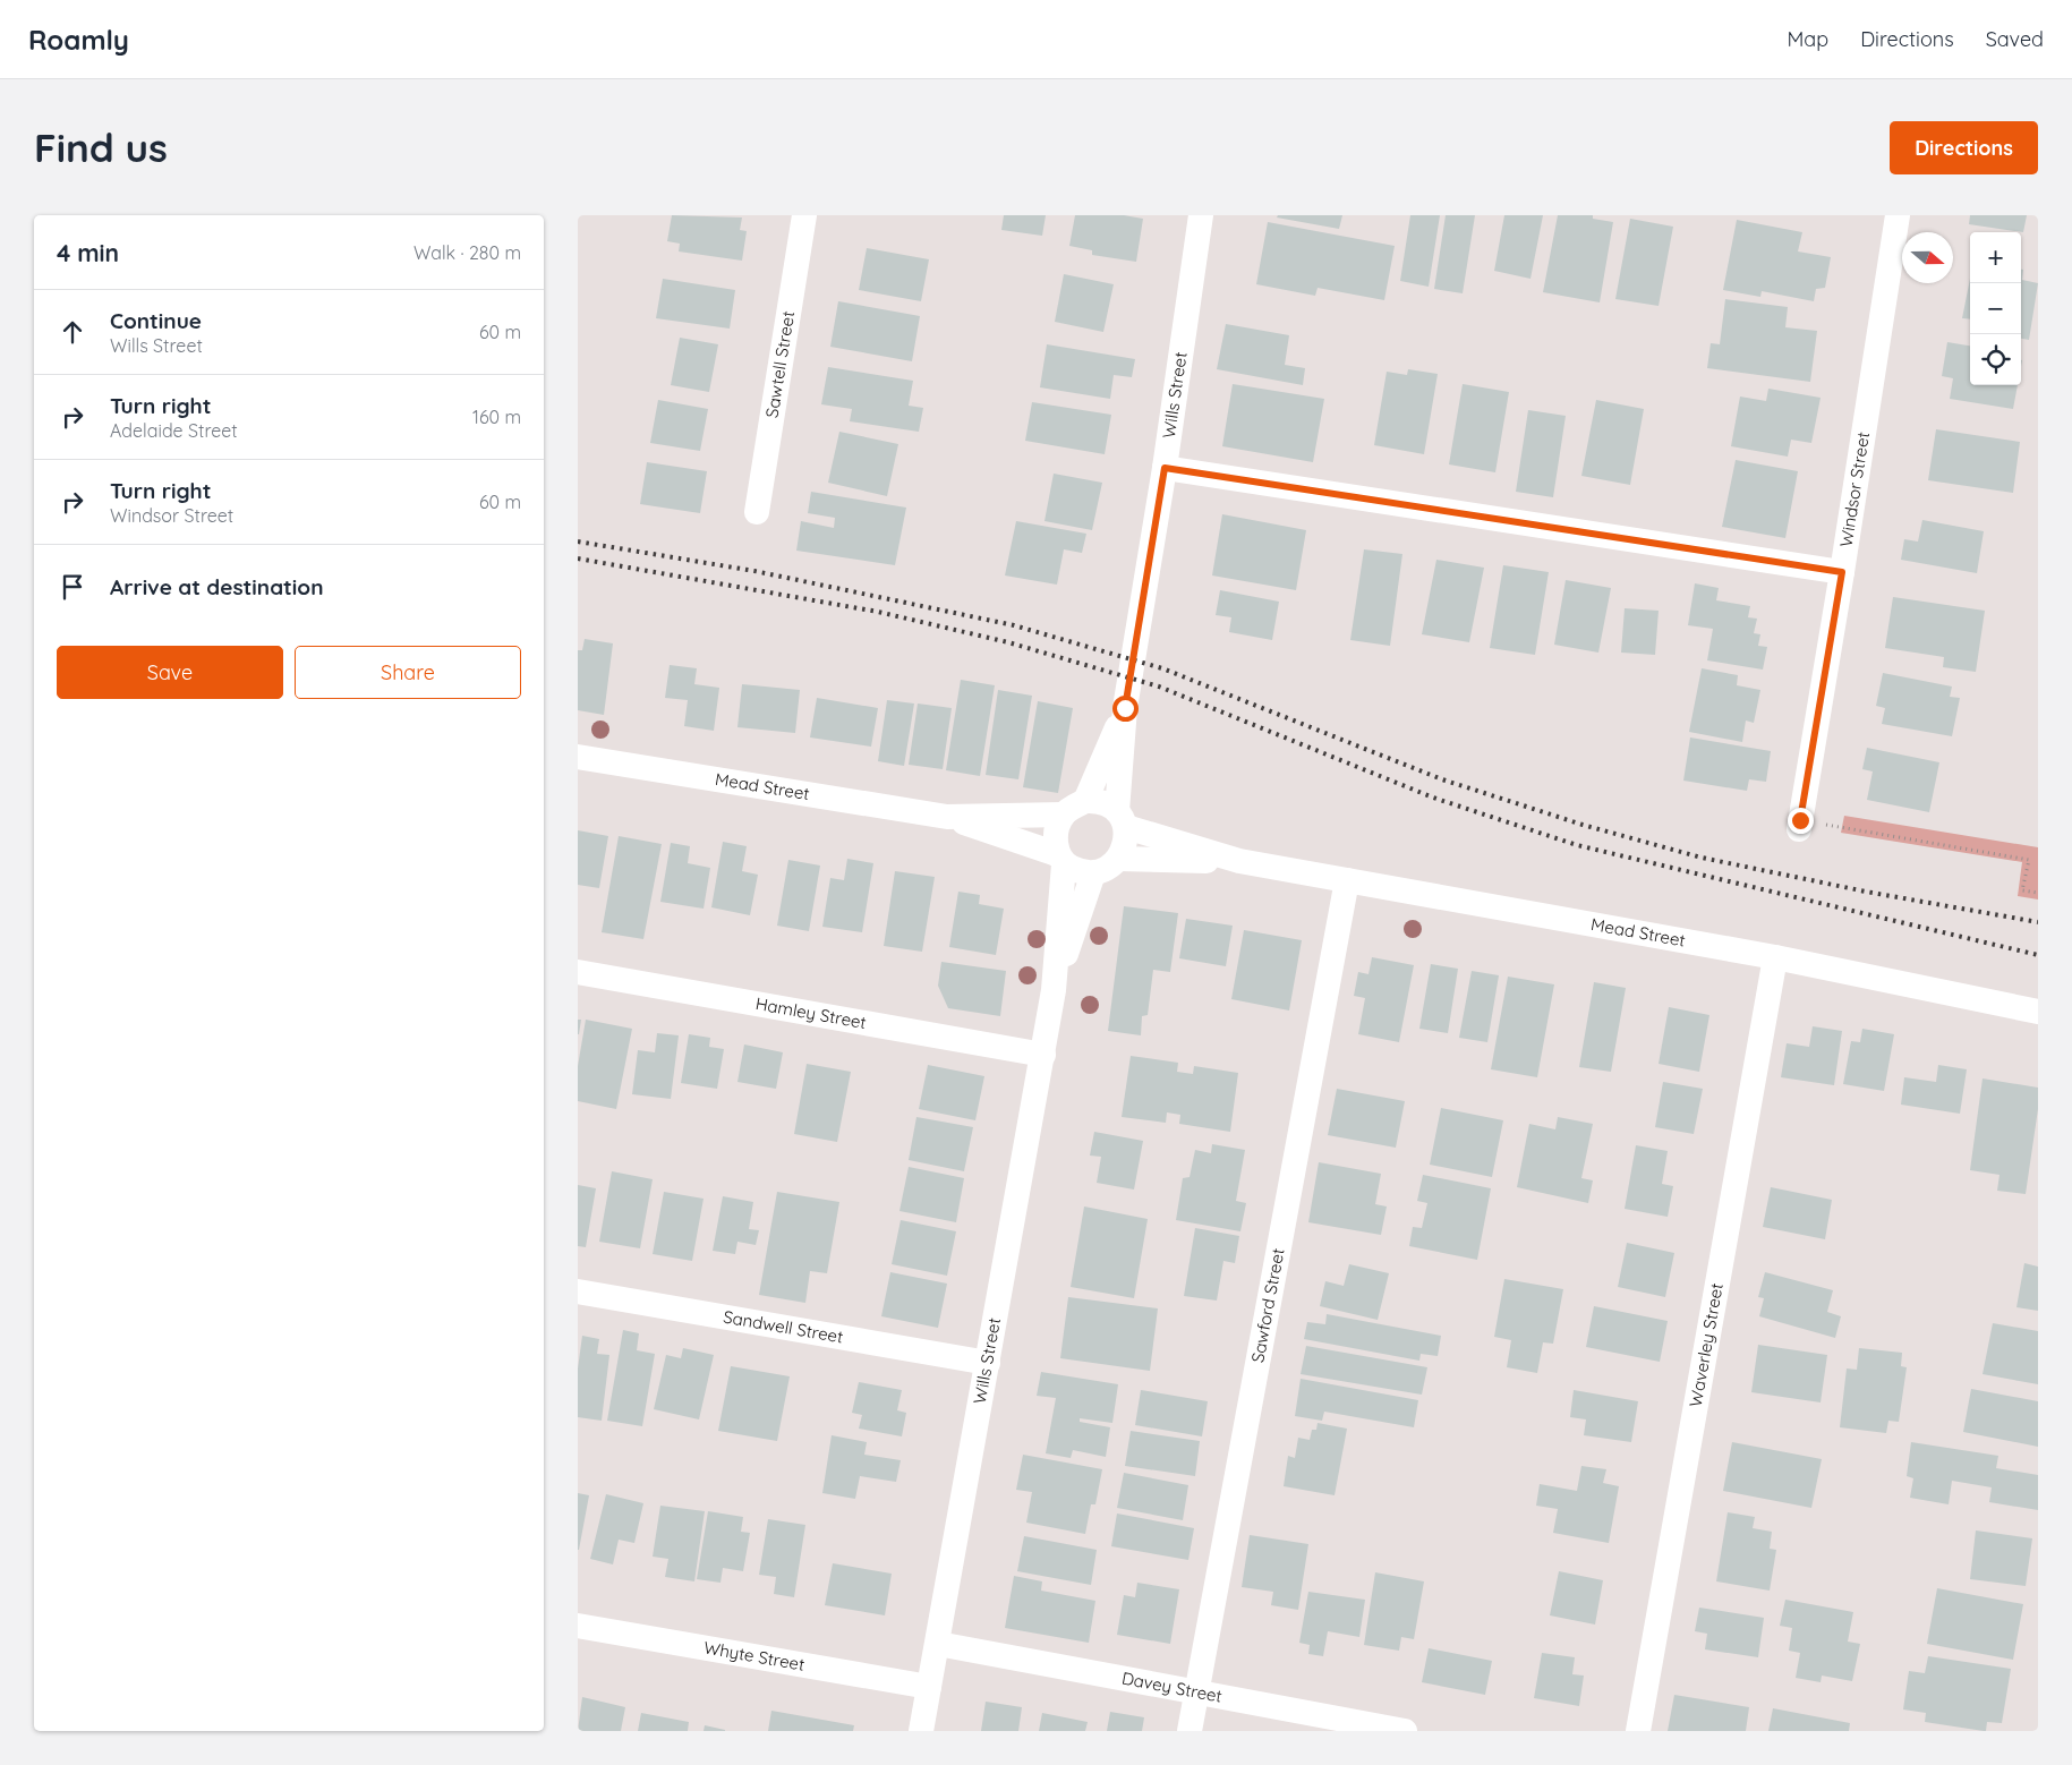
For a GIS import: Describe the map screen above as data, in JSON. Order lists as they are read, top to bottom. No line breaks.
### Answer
{"streets":{"street":["Sawtell Street","Wills Street","Windsor Street","Mead Street","Hamley Street","Sawford Street","Sandwell Street","Waverley Street","Whyte Street","Davey Street"]},"crossings":[["Wills Street","Mead Street"],["Wills Street","Hamley Street"],["Wills Street","Sandwell Street"],["Wills Street","Whyte Street"],["Wills Street","Davey Street"],["Mead Street","Sawford Street"],["Mead Street","Waverley Street"],["Sawford Street","Davey Street"]],"north":"right","page":{"header":"Roamly","nav":["Map","Directions","Saved"],"buttons":["Directions",["Save","Share"]],"title":"Find us","heading":["4 min","Walk · 280 m"],"map_buttons":["+","−"],"list":[["Continue","Wills Street","60 m"],["Turn right","Adelaide Street","160 m"],["Turn right","Windsor Street","60 m"],"Arrive at destination"]}}
